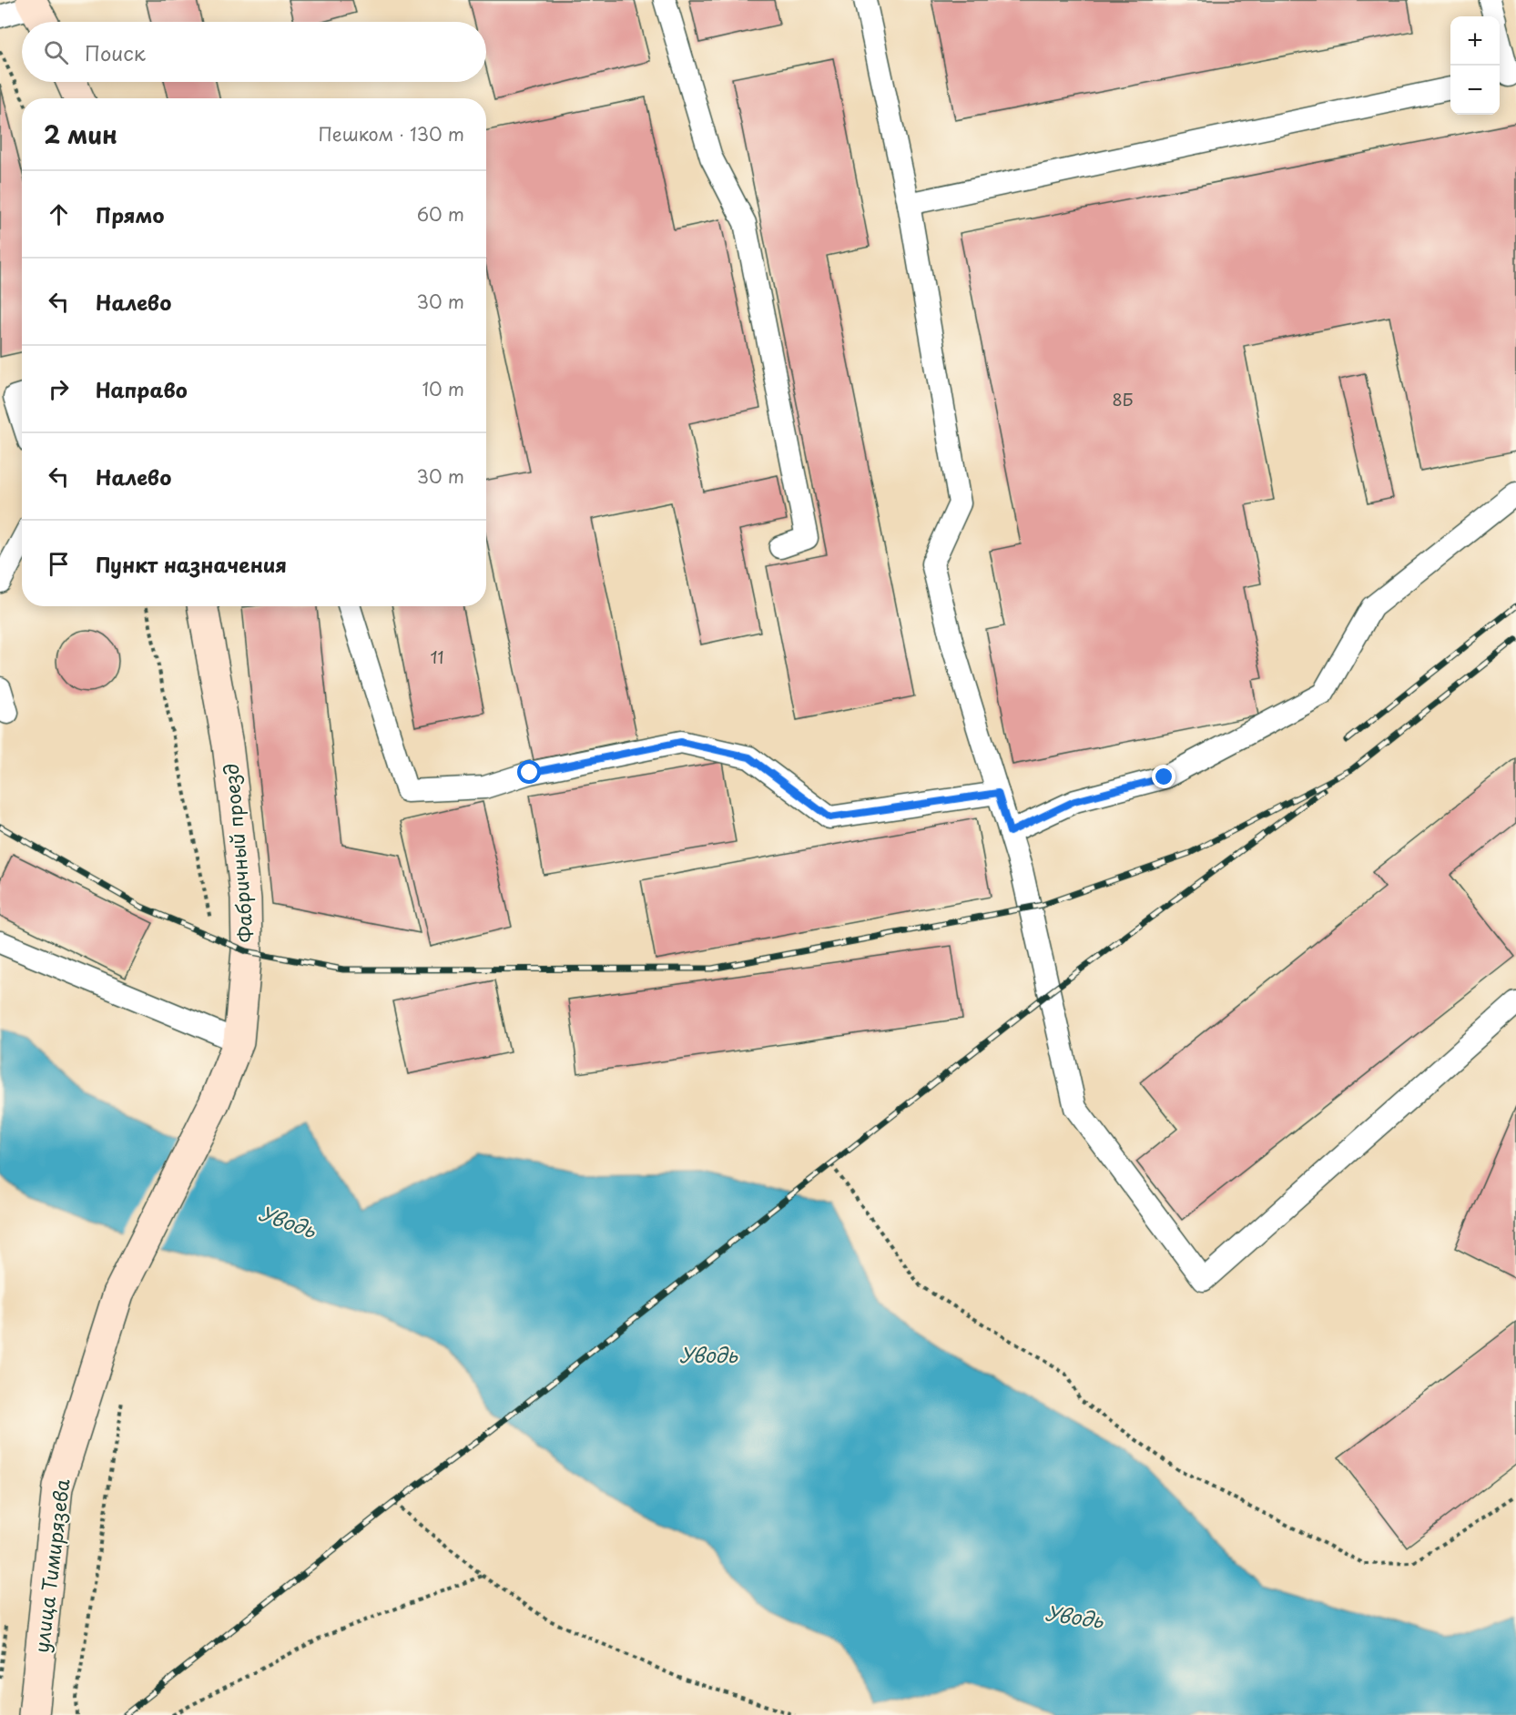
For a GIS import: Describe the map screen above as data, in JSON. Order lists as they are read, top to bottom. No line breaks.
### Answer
{"streets":{"main road":["Фабричный проезд","улица Тимирязева"]},"crossings":[["Фабричный проезд","улица Тимирязева"]],"water":["Уводь"],"house_numbers":["8Б","11"],"page":{"map_buttons":["+","−"],"search":"Поиск","heading":["2 мин","Пешком · 130 m"],"list":[["Прямо","60 m"],["Налево","30 m"],["Направо","10 m"],["Налево","30 m"],"Пункт назначения"]}}
